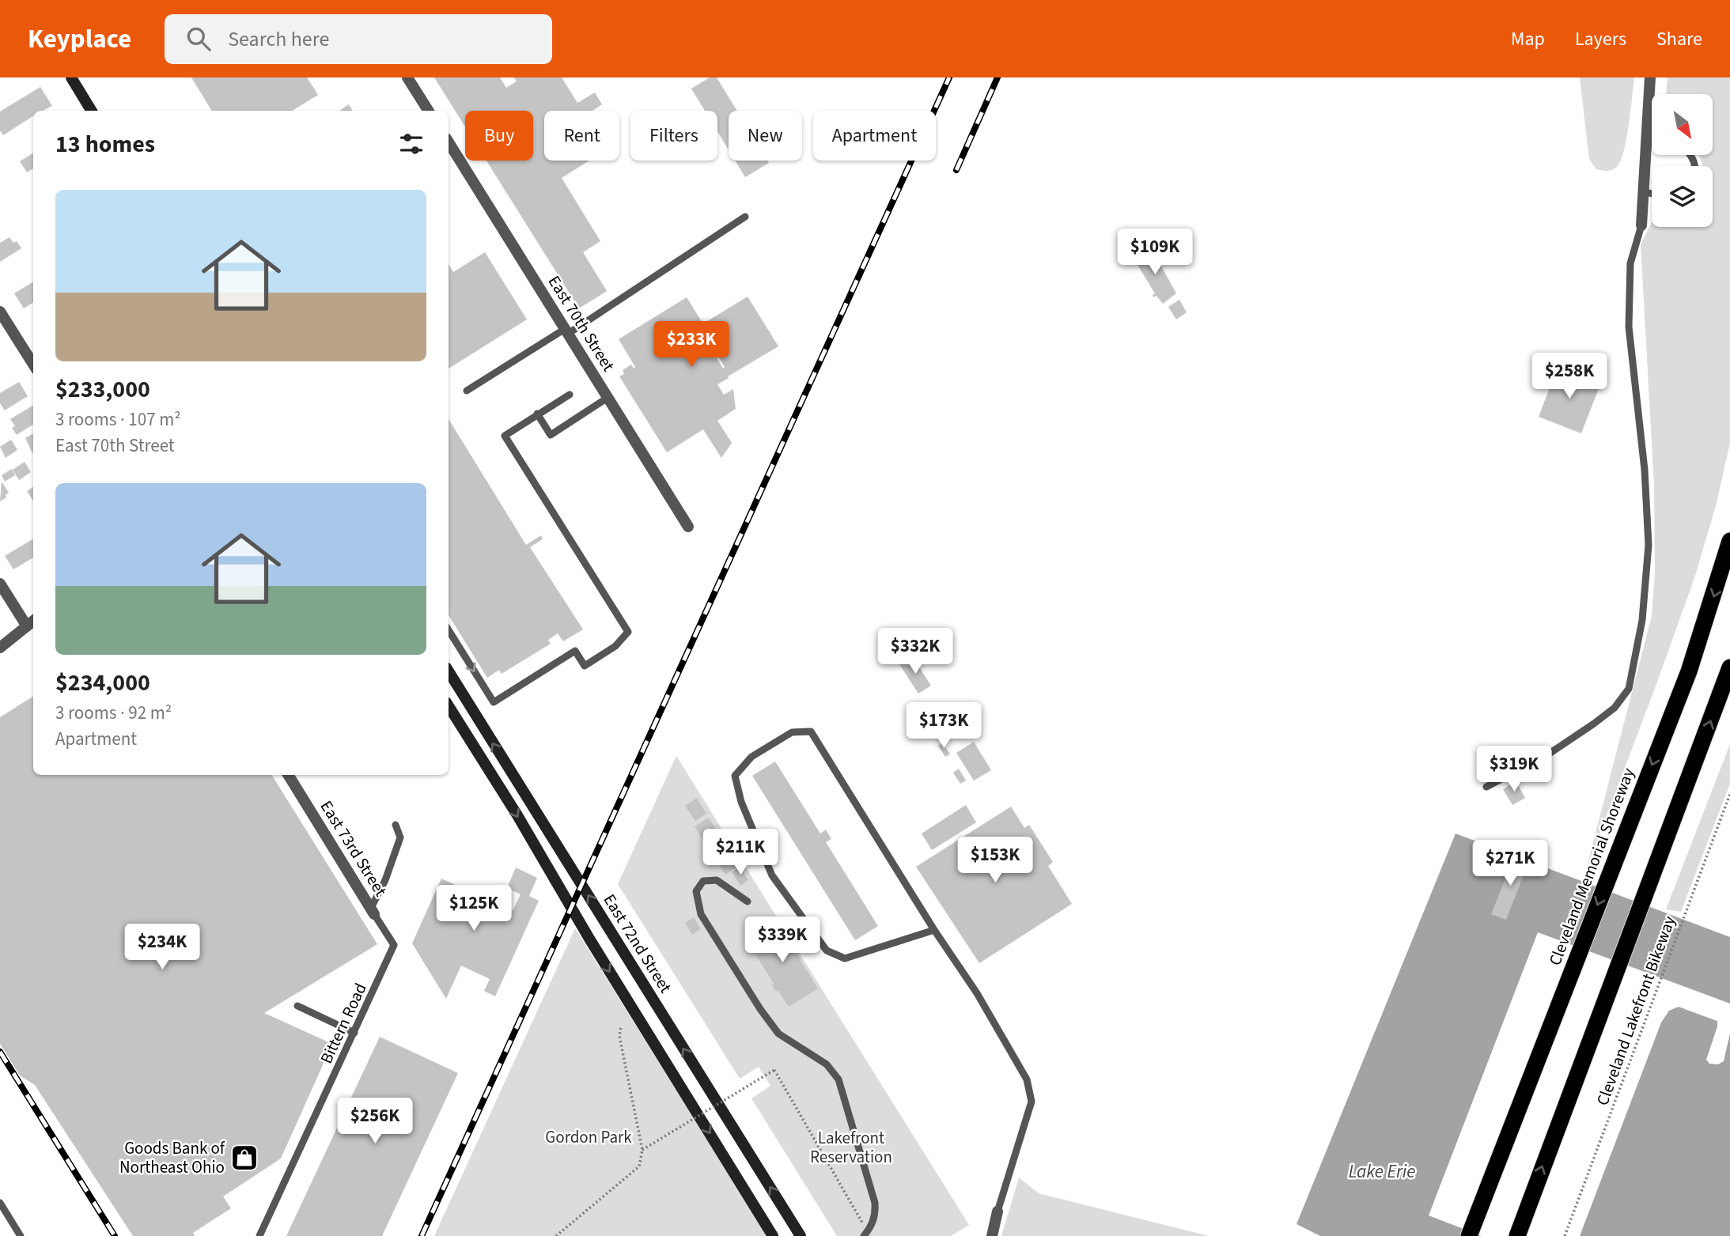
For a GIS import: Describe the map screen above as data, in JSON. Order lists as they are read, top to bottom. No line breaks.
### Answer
{"streets":{"highway":["Cleveland Memorial Shoreway"],"main road":["East 72nd Street"],"street":["East 70th Street","East 73rd Street"],"lane":["Bittern Road"],"path":["Cleveland Lakefront Bikeway"]},"crossings":[["East 73rd Street","Bittern Road"]],"water":["Lake Erie"],"parks":["Gordon Park","Lakefront Reservation"],"places":{"shop":["Goods Bank of Northeast Ohio"]},"north":"bottom right","page":{"header":"Keyplace","search":"Search here","nav":["Map","Layers","Share"],"chip":["Buy","Rent","Filters","New","Apartment"],"heading":"13 homes","list":[{"name":"$233,000","note":"3 rooms · 107 m² · East 70th Street"},{"name":"$234,000","note":"3 rooms · 92 m² · Apartment"}],"price":["$109K","$233K","$258K","$332K","$173K","$319K","$211K","$153K","$271K","$125K","$339K","$234K","$256K"]}}
